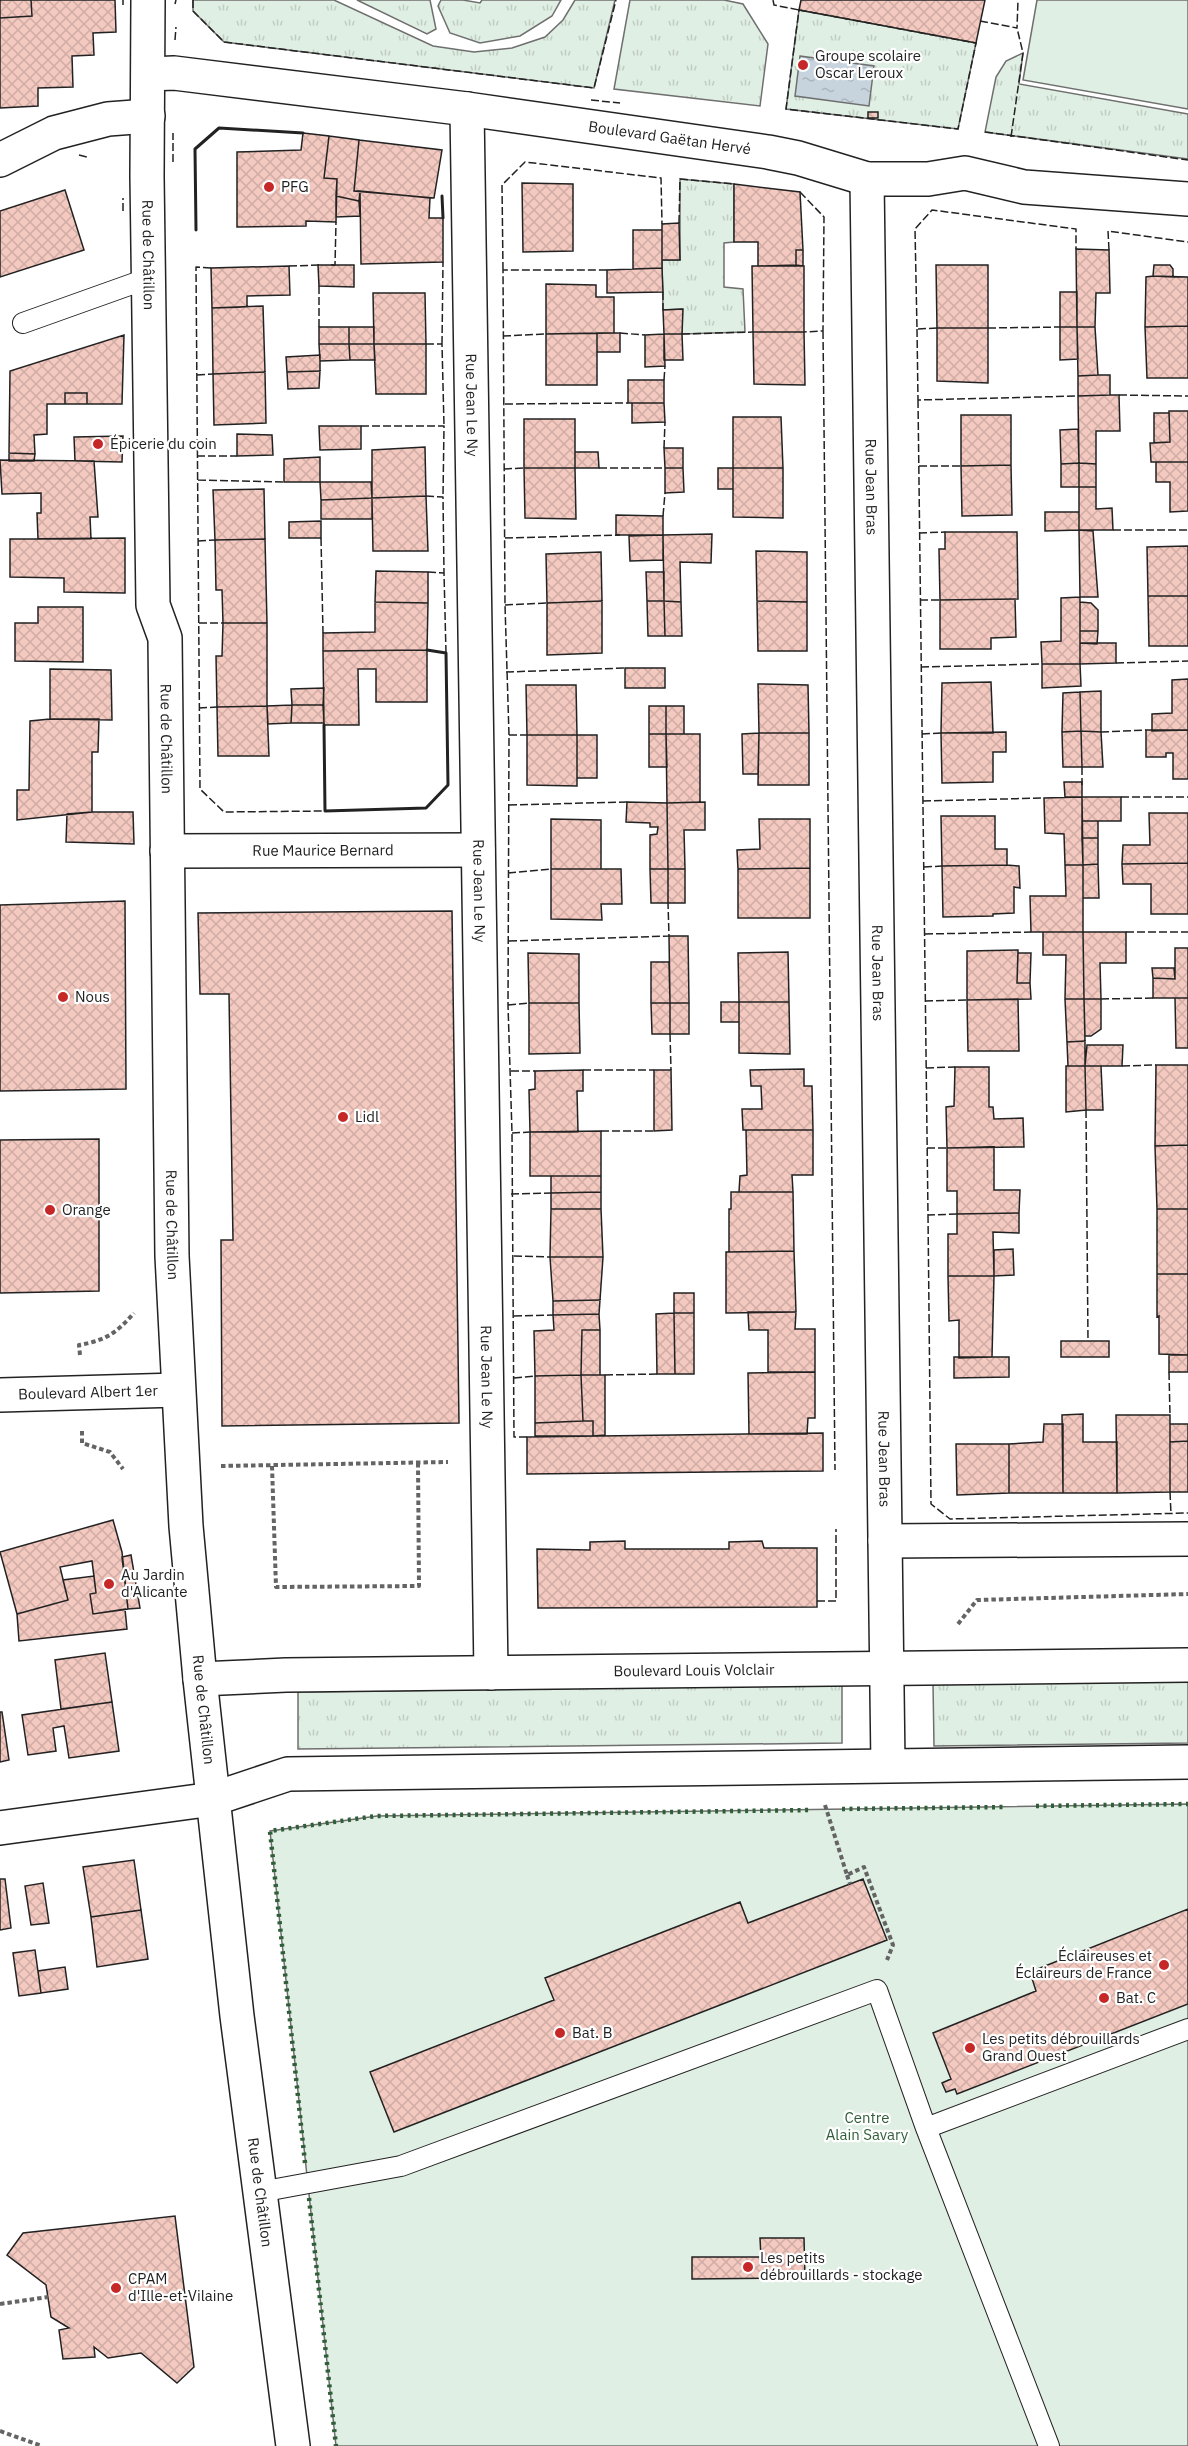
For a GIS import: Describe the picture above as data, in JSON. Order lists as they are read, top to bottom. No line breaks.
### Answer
{"streets":{"street":["Boulevard Gaëtan Hervé","Rue de Châtillon","Rue Jean Le Ny","Rue Jean Bras","Rue Maurice Bernard","Boulevard Albert 1er","Boulevard Louis Volclair"]},"crossings":[["Boulevard Gaëtan Hervé","Rue de Châtillon"],["Boulevard Gaëtan Hervé","Rue Jean Le Ny"],["Boulevard Gaëtan Hervé","Rue Jean Bras"],["Rue de Châtillon","Rue Maurice Bernard"],["Rue de Châtillon","Boulevard Albert 1er"],["Rue de Châtillon","Boulevard Louis Volclair"],["Rue Jean Le Ny","Rue Maurice Bernard"],["Rue Jean Le Ny","Boulevard Louis Volclair"],["Rue Jean Bras","Boulevard Louis Volclair"]],"parks":["Centre Alain Savary"],"places":["Groupe scolaire Oscar Leroux","PFG","Épicerie du coin","Nous","Lidl","Orange","Au Jardin d'Alicante","Éclaireuses et Éclaireurs de France","Bat. C","Bat. B","Les petits débrouillards Grand Ouest","Les petits débrouillards - stockage","CPAM d'Ille-et-Vilaine"]}
